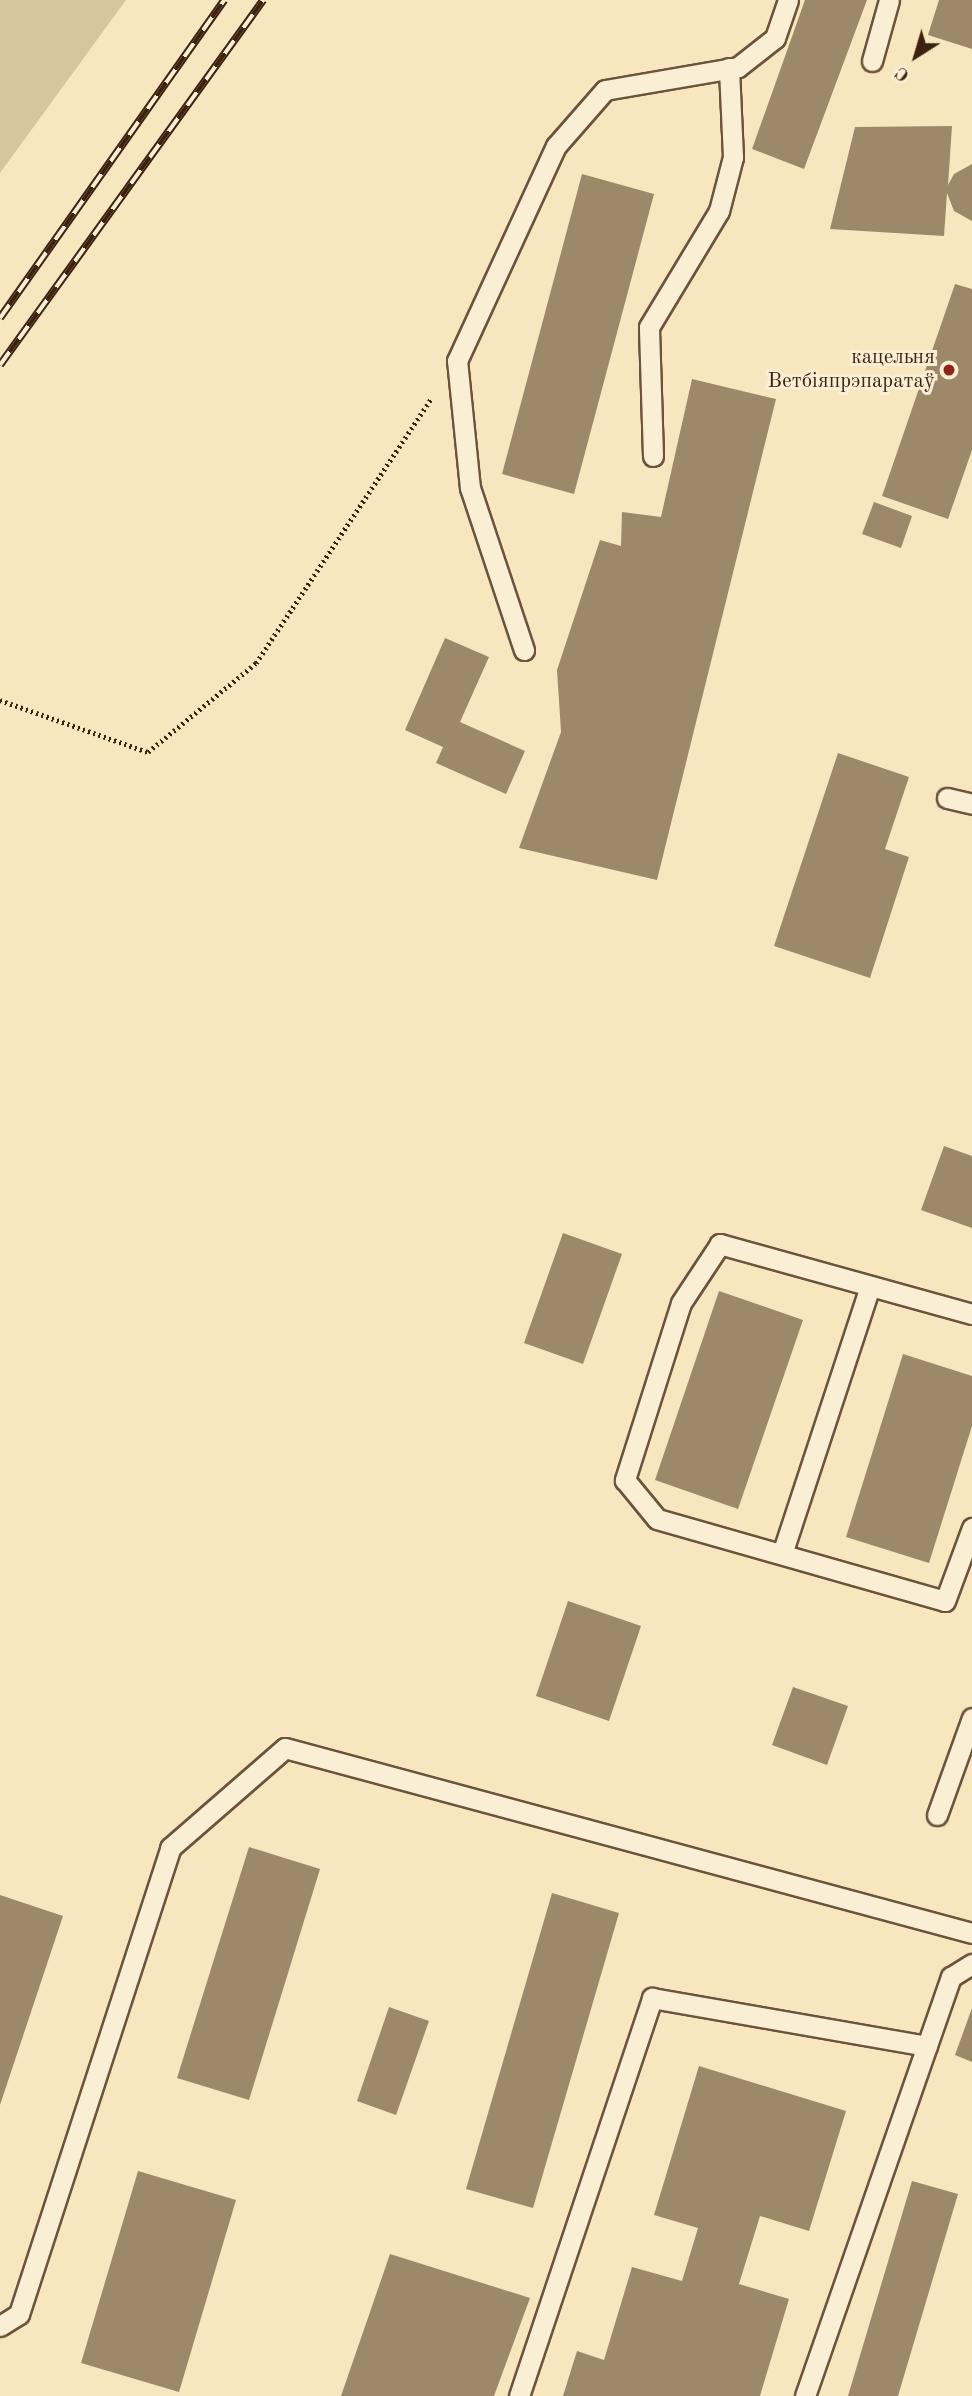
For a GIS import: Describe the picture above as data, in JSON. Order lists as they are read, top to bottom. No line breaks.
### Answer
{"places":["кацельня Ветбіяпрэпаратаў"],"north":"bottom left"}
